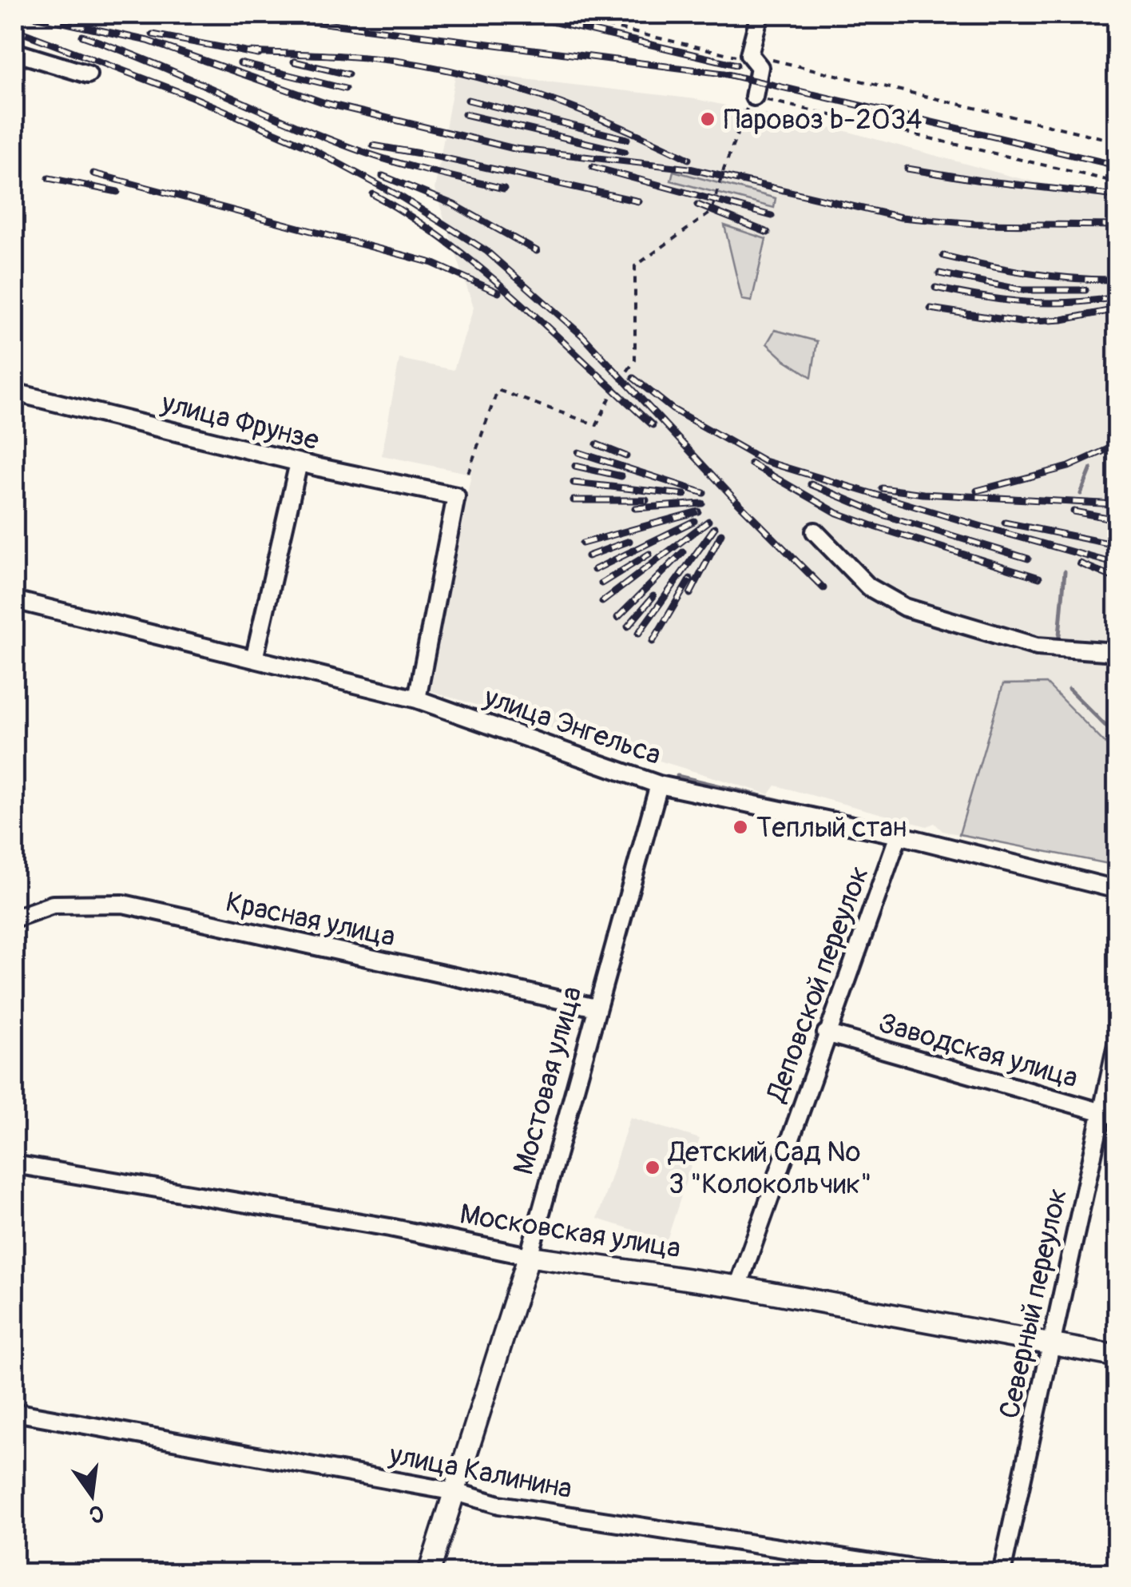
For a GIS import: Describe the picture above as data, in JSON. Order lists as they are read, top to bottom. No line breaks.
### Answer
{"streets":{"main road":["Мостовая улица","Московская улица"],"street":["улица Фрунзе","улица Энгельса","Красная улица","Деповской переулок","Заводская улица","Северный переулок","улица Калинина"]},"crossings":[["улица Фрунзе","улица Энгельса"],["улица Энгельса","Деповской переулок"],["улица Энгельса","Мостовая улица"],["Красная улица","Мостовая улица"],["Деповской переулок","Заводская улица"],["Деповской переулок","Московская улица"],["Заводская улица","Северный переулок"],["Мостовая улица","Московская улица"],["Мостовая улица","улица Калинина"],["Московская улица","Северный переулок"]],"places":["Паровоз b-2034","Теплый стан","Детский Сад № 3 \"Колокольчик\""],"north":"bottom"}
